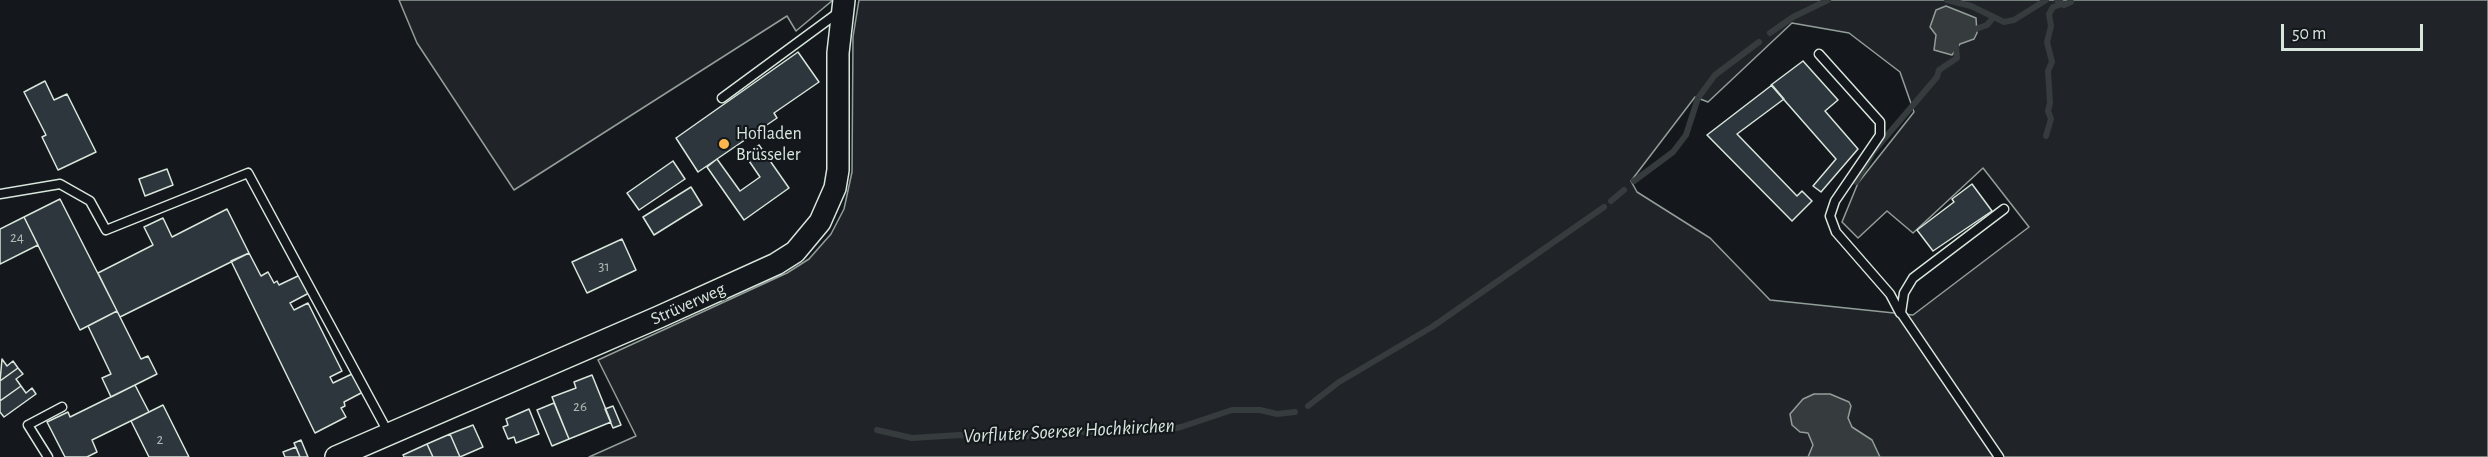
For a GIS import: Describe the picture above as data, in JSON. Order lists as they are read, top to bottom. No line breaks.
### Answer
{"streets":{"street":["Strüverweg"]},"water":["Vorfluter Soerser Hochkirchen"],"places":["Hofladen Brüsseler"],"house_numbers":["24","31","26","2"],"scale_bar":"50 m"}
